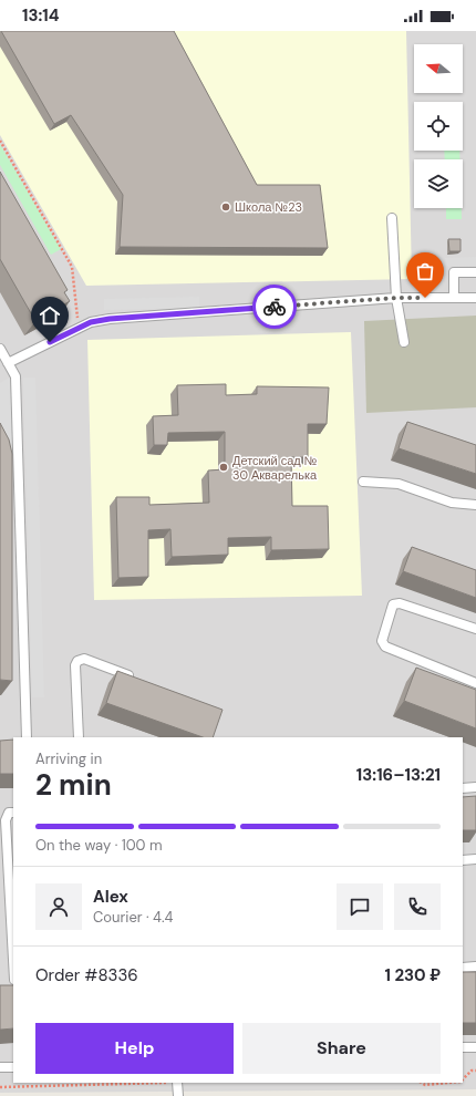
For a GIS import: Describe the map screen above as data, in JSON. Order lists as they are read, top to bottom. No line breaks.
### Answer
{"places":["Школа №23","Детский сад № 30 Акварелька"],"north":"left","page":{"status":"13:14","heading":["2 min","Arriving in","13:16–13:21"],"panel":["Alex","Courier · 4.4","Order #8336","1 230 ₽"],"bar":"On the way · 100 m","buttons":["Help","Share"]}}
